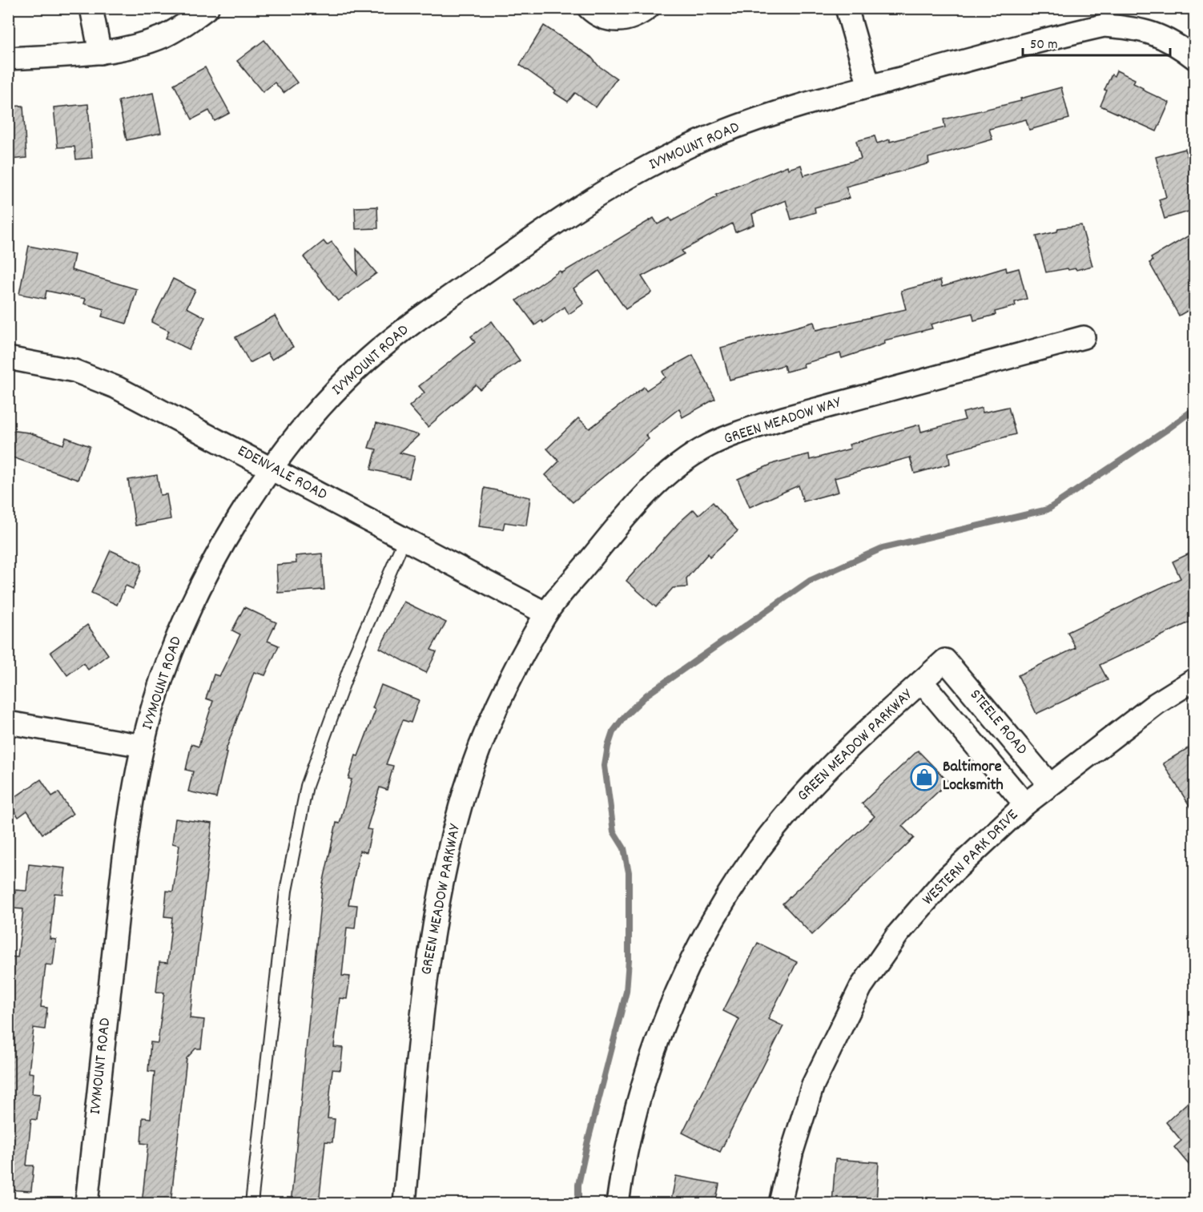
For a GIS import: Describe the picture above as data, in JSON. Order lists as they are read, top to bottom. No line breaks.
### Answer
{"streets":{"street":["IVYMOUNT ROAD","GREEN MEADOW WAY","EDENVALE ROAD","STEELE ROAD","GREEN MEADOW PARKWAY","WESTERN PARK DRIVE"]},"crossings":[["IVYMOUNT ROAD","EDENVALE ROAD"],["GREEN MEADOW WAY","EDENVALE ROAD"],["GREEN MEADOW WAY","GREEN MEADOW PARKWAY"],["EDENVALE ROAD","GREEN MEADOW PARKWAY"],["STEELE ROAD","GREEN MEADOW PARKWAY"],["STEELE ROAD","WESTERN PARK DRIVE"]],"places":{"shop":["Baltimore Locksmith"]},"scale_bar":"50 m"}
